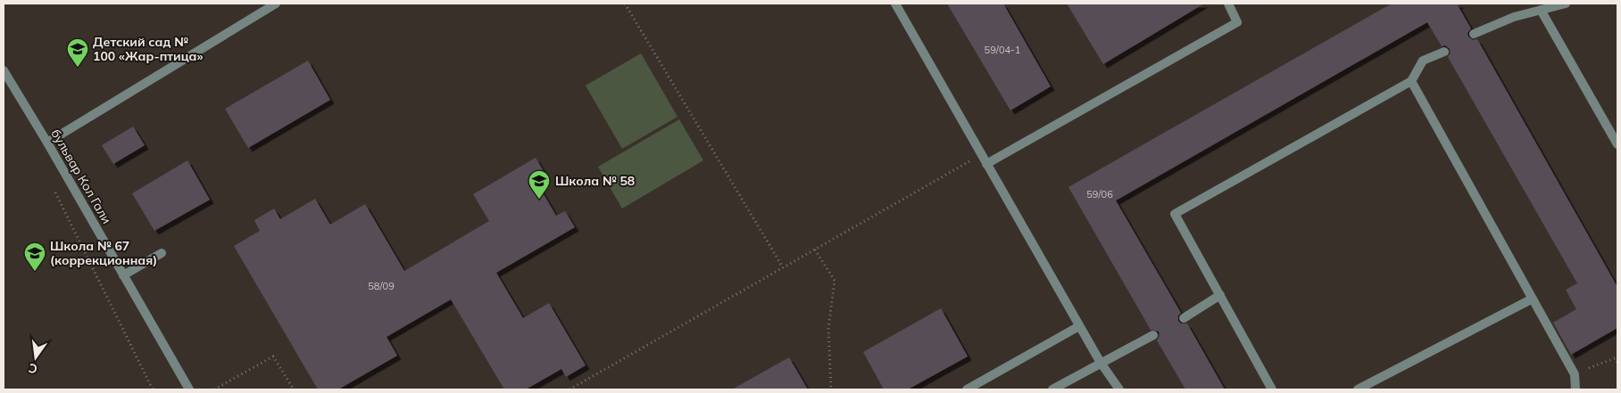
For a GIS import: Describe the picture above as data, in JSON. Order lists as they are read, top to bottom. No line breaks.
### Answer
{"streets":{"street":["бульвар Кол Гали"]},"places":{"school or university":["Детский сад № 100 «Жар-птица»","Школа № 58","Школа № 67 (коррекционная)"]},"house_numbers":["59/04-1","59/06","58/09"],"north":"bottom"}
